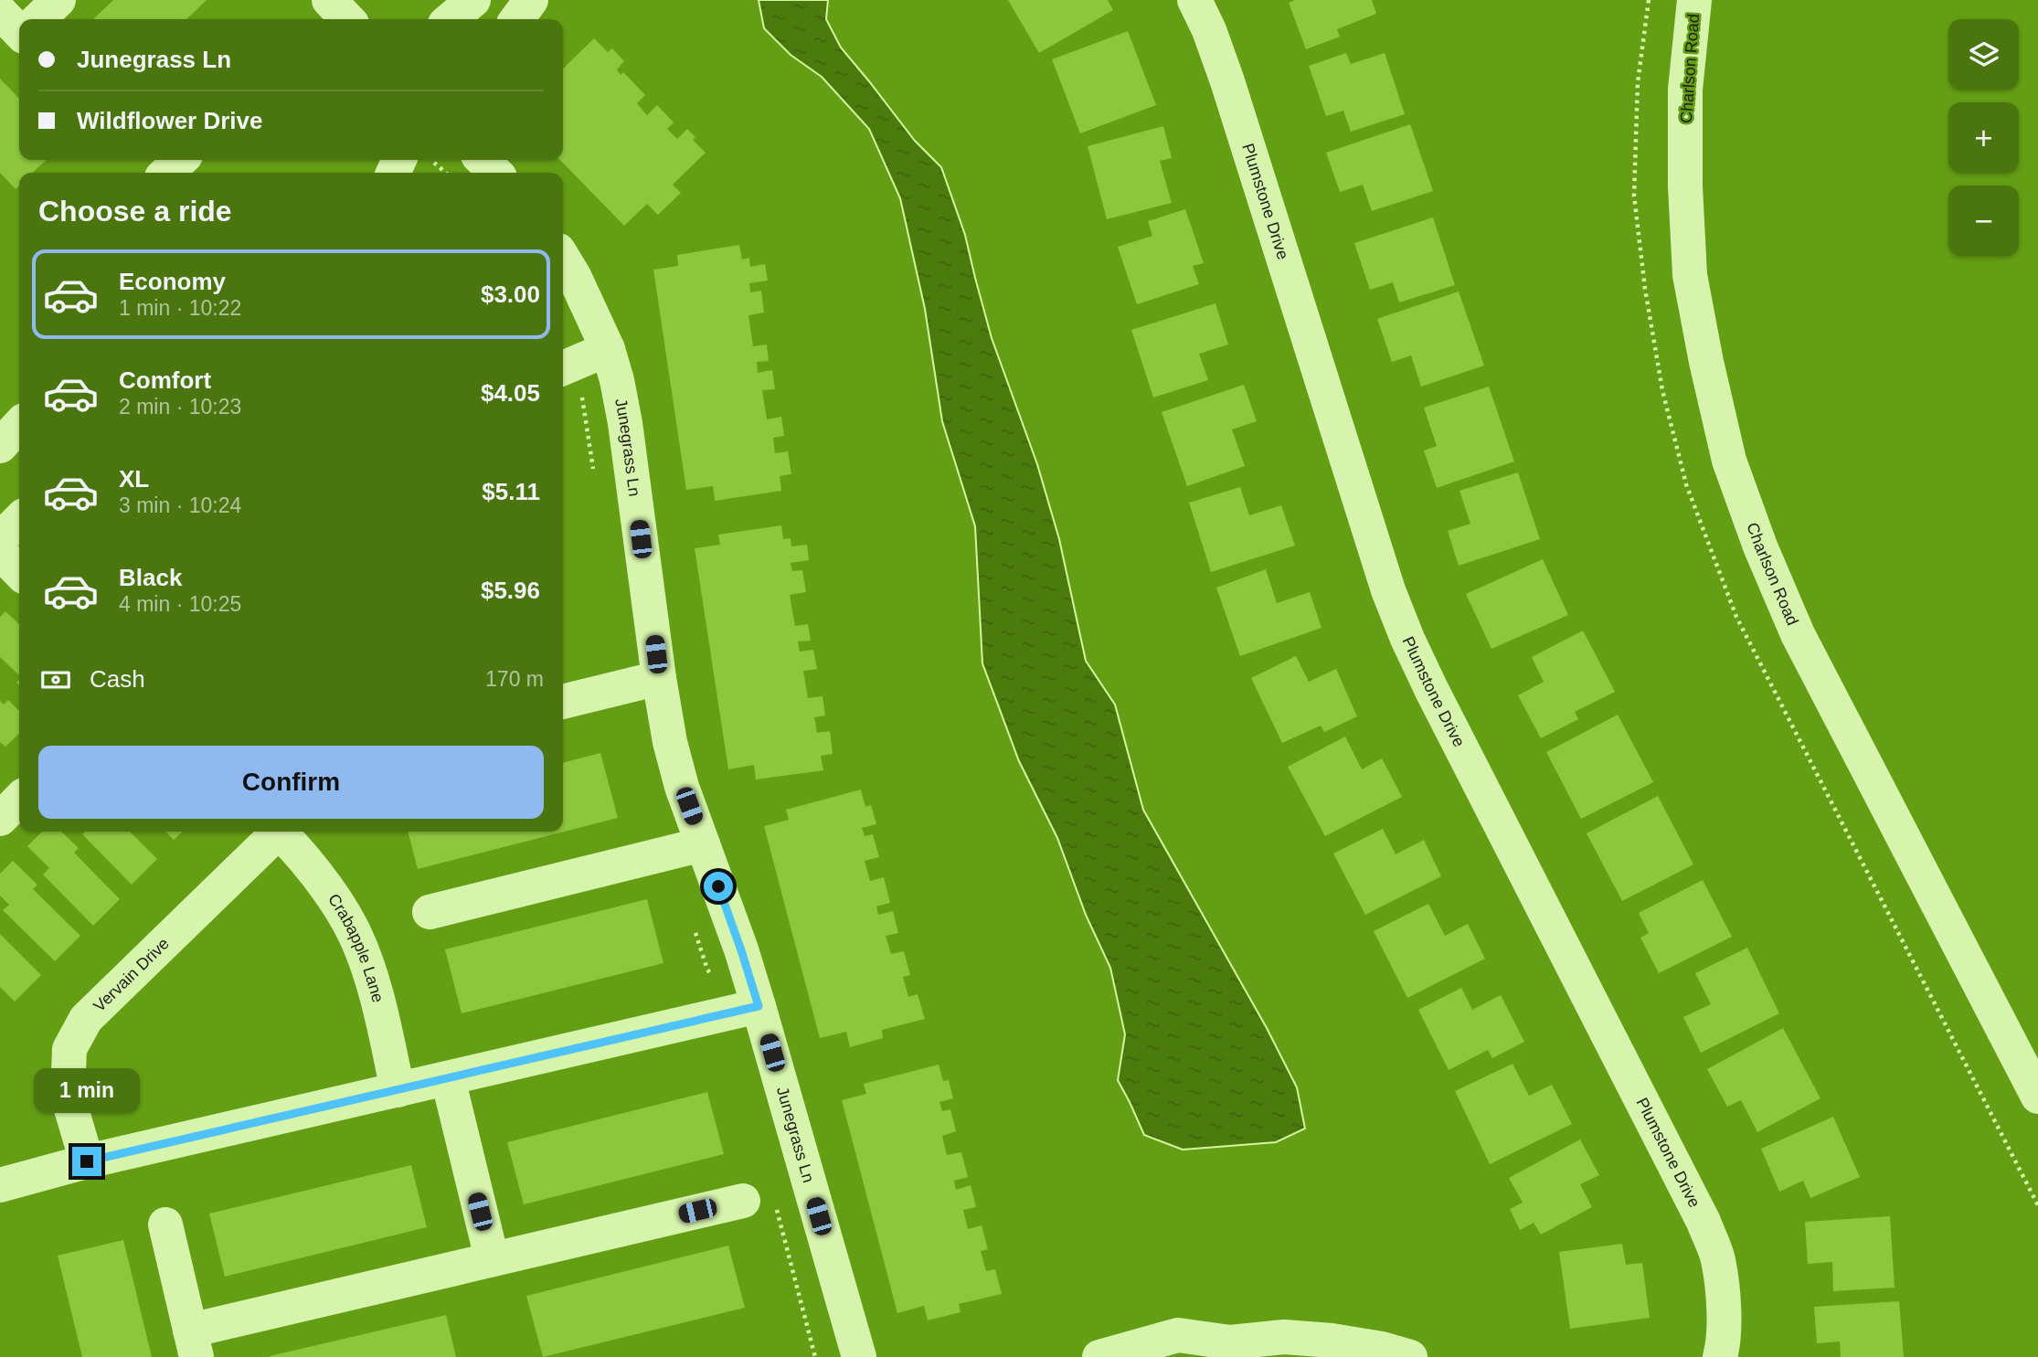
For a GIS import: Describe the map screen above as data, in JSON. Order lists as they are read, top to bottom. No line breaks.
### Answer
{"streets":{"street":["Charlson Road","Plumstone Drive","Junegrass Ln","Crabapple Lane","Vervain Drive"]},"page":{"map_buttons":["+","−"],"banner":["Junegrass Ln","Wildflower Drive"],"heading":"Choose a ride","list":[{"name":"Economy","note":"1 min · 10:22","value":"$3.00"},{"name":"Comfort","note":"2 min · 10:23","value":"$4.05"},{"name":"XL","note":"3 min · 10:24","value":"$5.11"},{"name":"Black","note":"4 min · 10:25","value":"$5.96"}],"pay":["Cash","170 m"],"buttons":"Confirm","bubble":"1 min"}}
